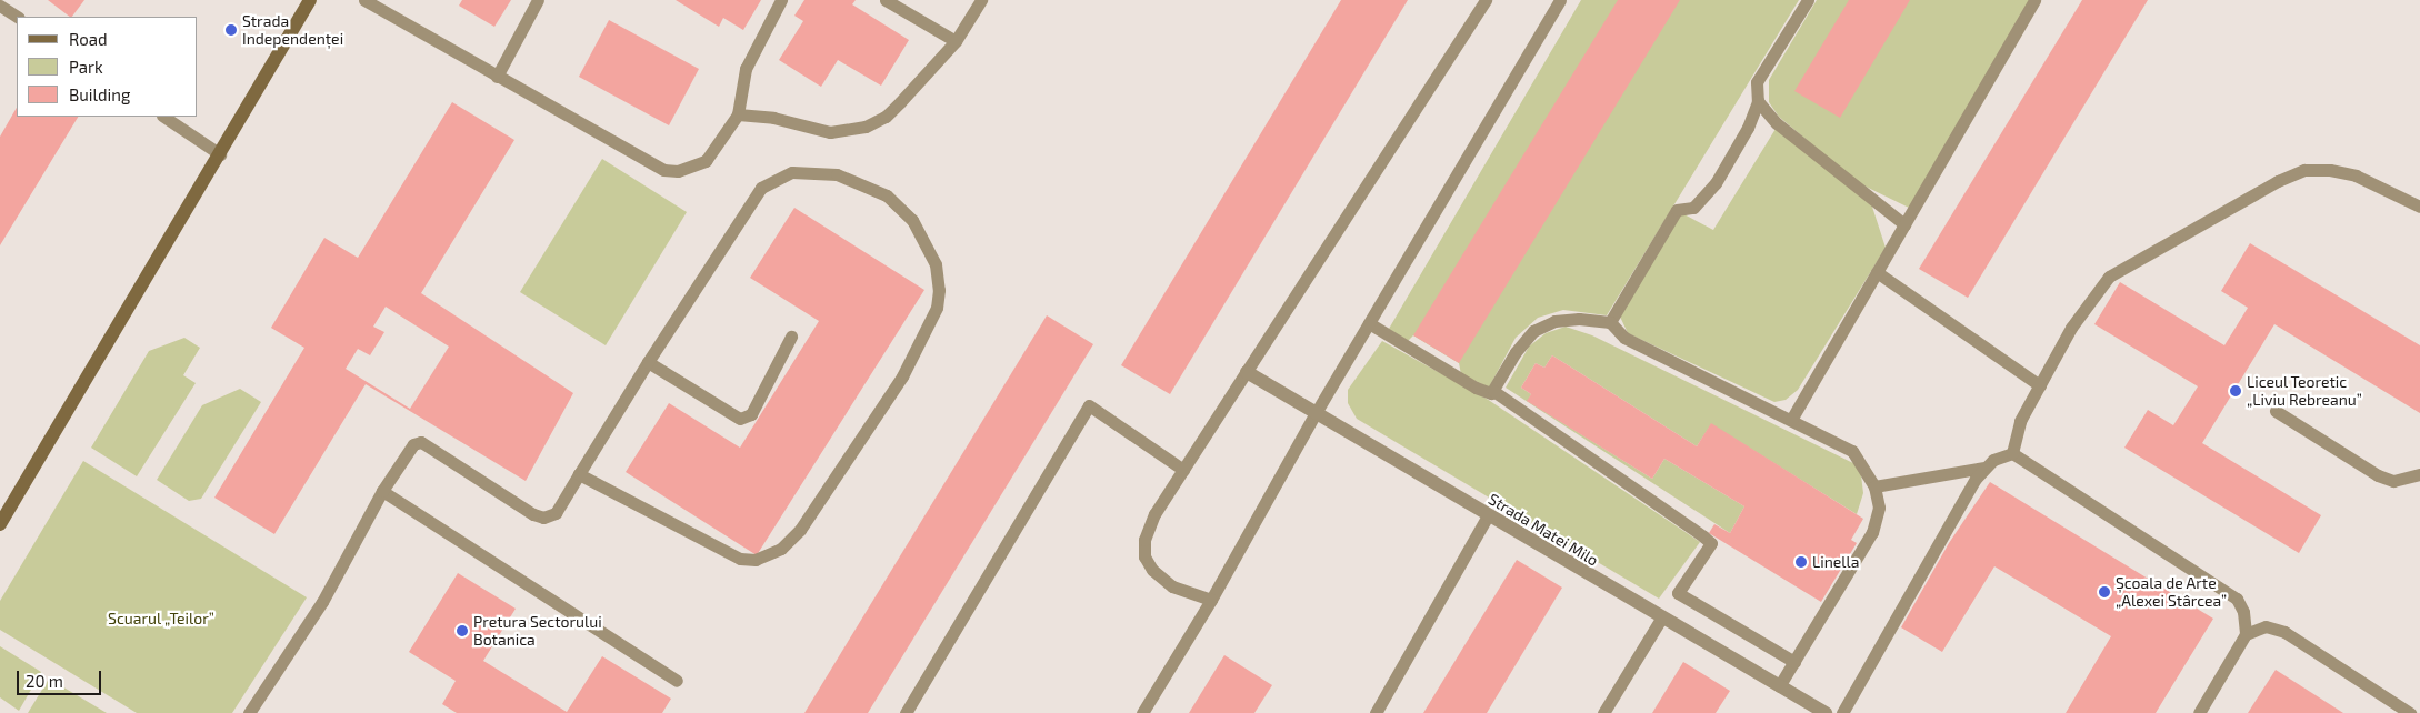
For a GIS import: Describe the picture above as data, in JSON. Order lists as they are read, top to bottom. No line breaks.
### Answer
{"streets":{"street":["Strada Matei Milo"]},"parks":["Scuarul „Teilor”"],"places":["Strada Independenței","Liceul Teoretic „Liviu Rebreanu”","Linella","Școala de Arte „Alexei Stârcea”","Pretura Sectorului Botanica"],"legend":["Road","Park","Building"],"scale_bar":"20 m"}
